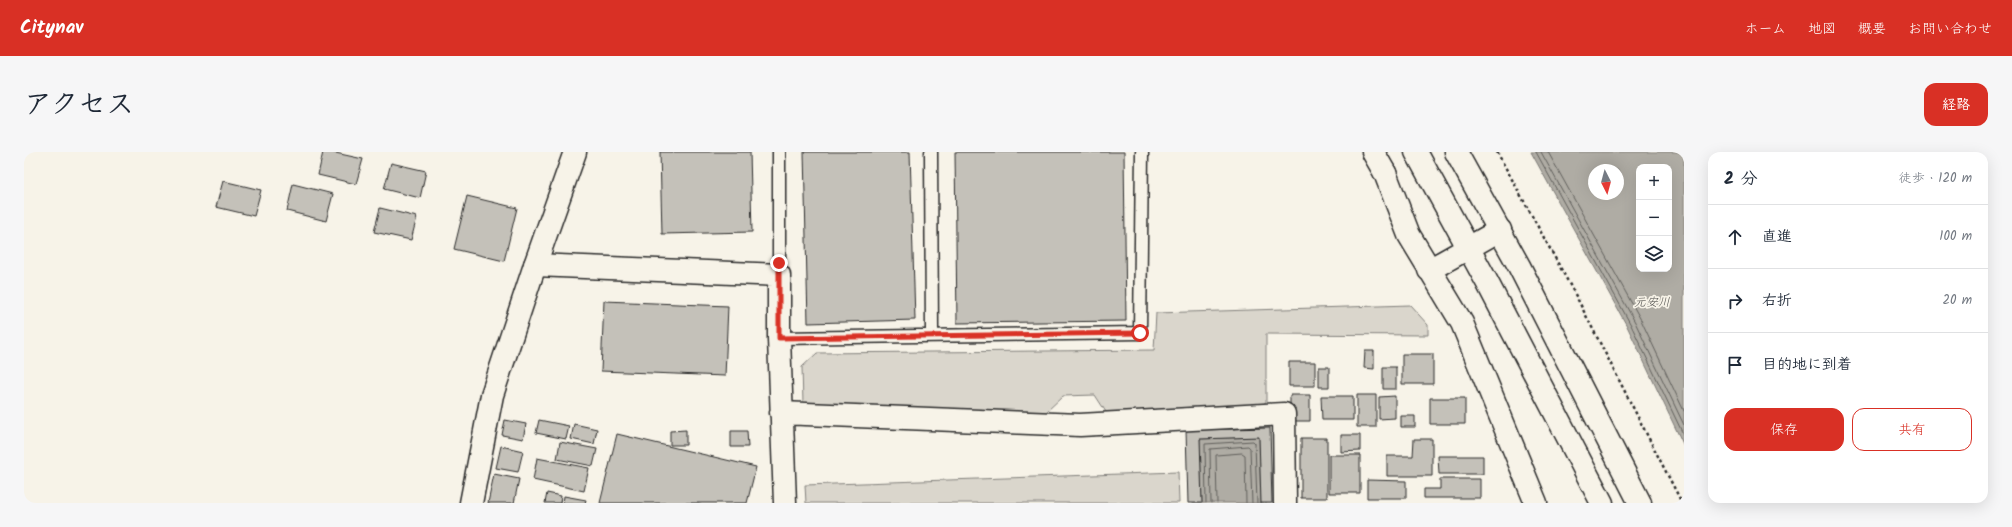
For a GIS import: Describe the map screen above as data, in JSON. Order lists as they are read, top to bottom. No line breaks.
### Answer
{"water":["元安川"],"north":"bottom","page":{"header":"Citynav","nav":["ホーム","地図","概要","お問い合わせ"],"title":"アクセス","buttons":["経路",["保存","共有"]],"heading":["2 分","徒歩 · 120 m"],"map_buttons":["+","−"],"list":[["直進","100 m"],["右折","20 m"],"目的地に到着"]}}
